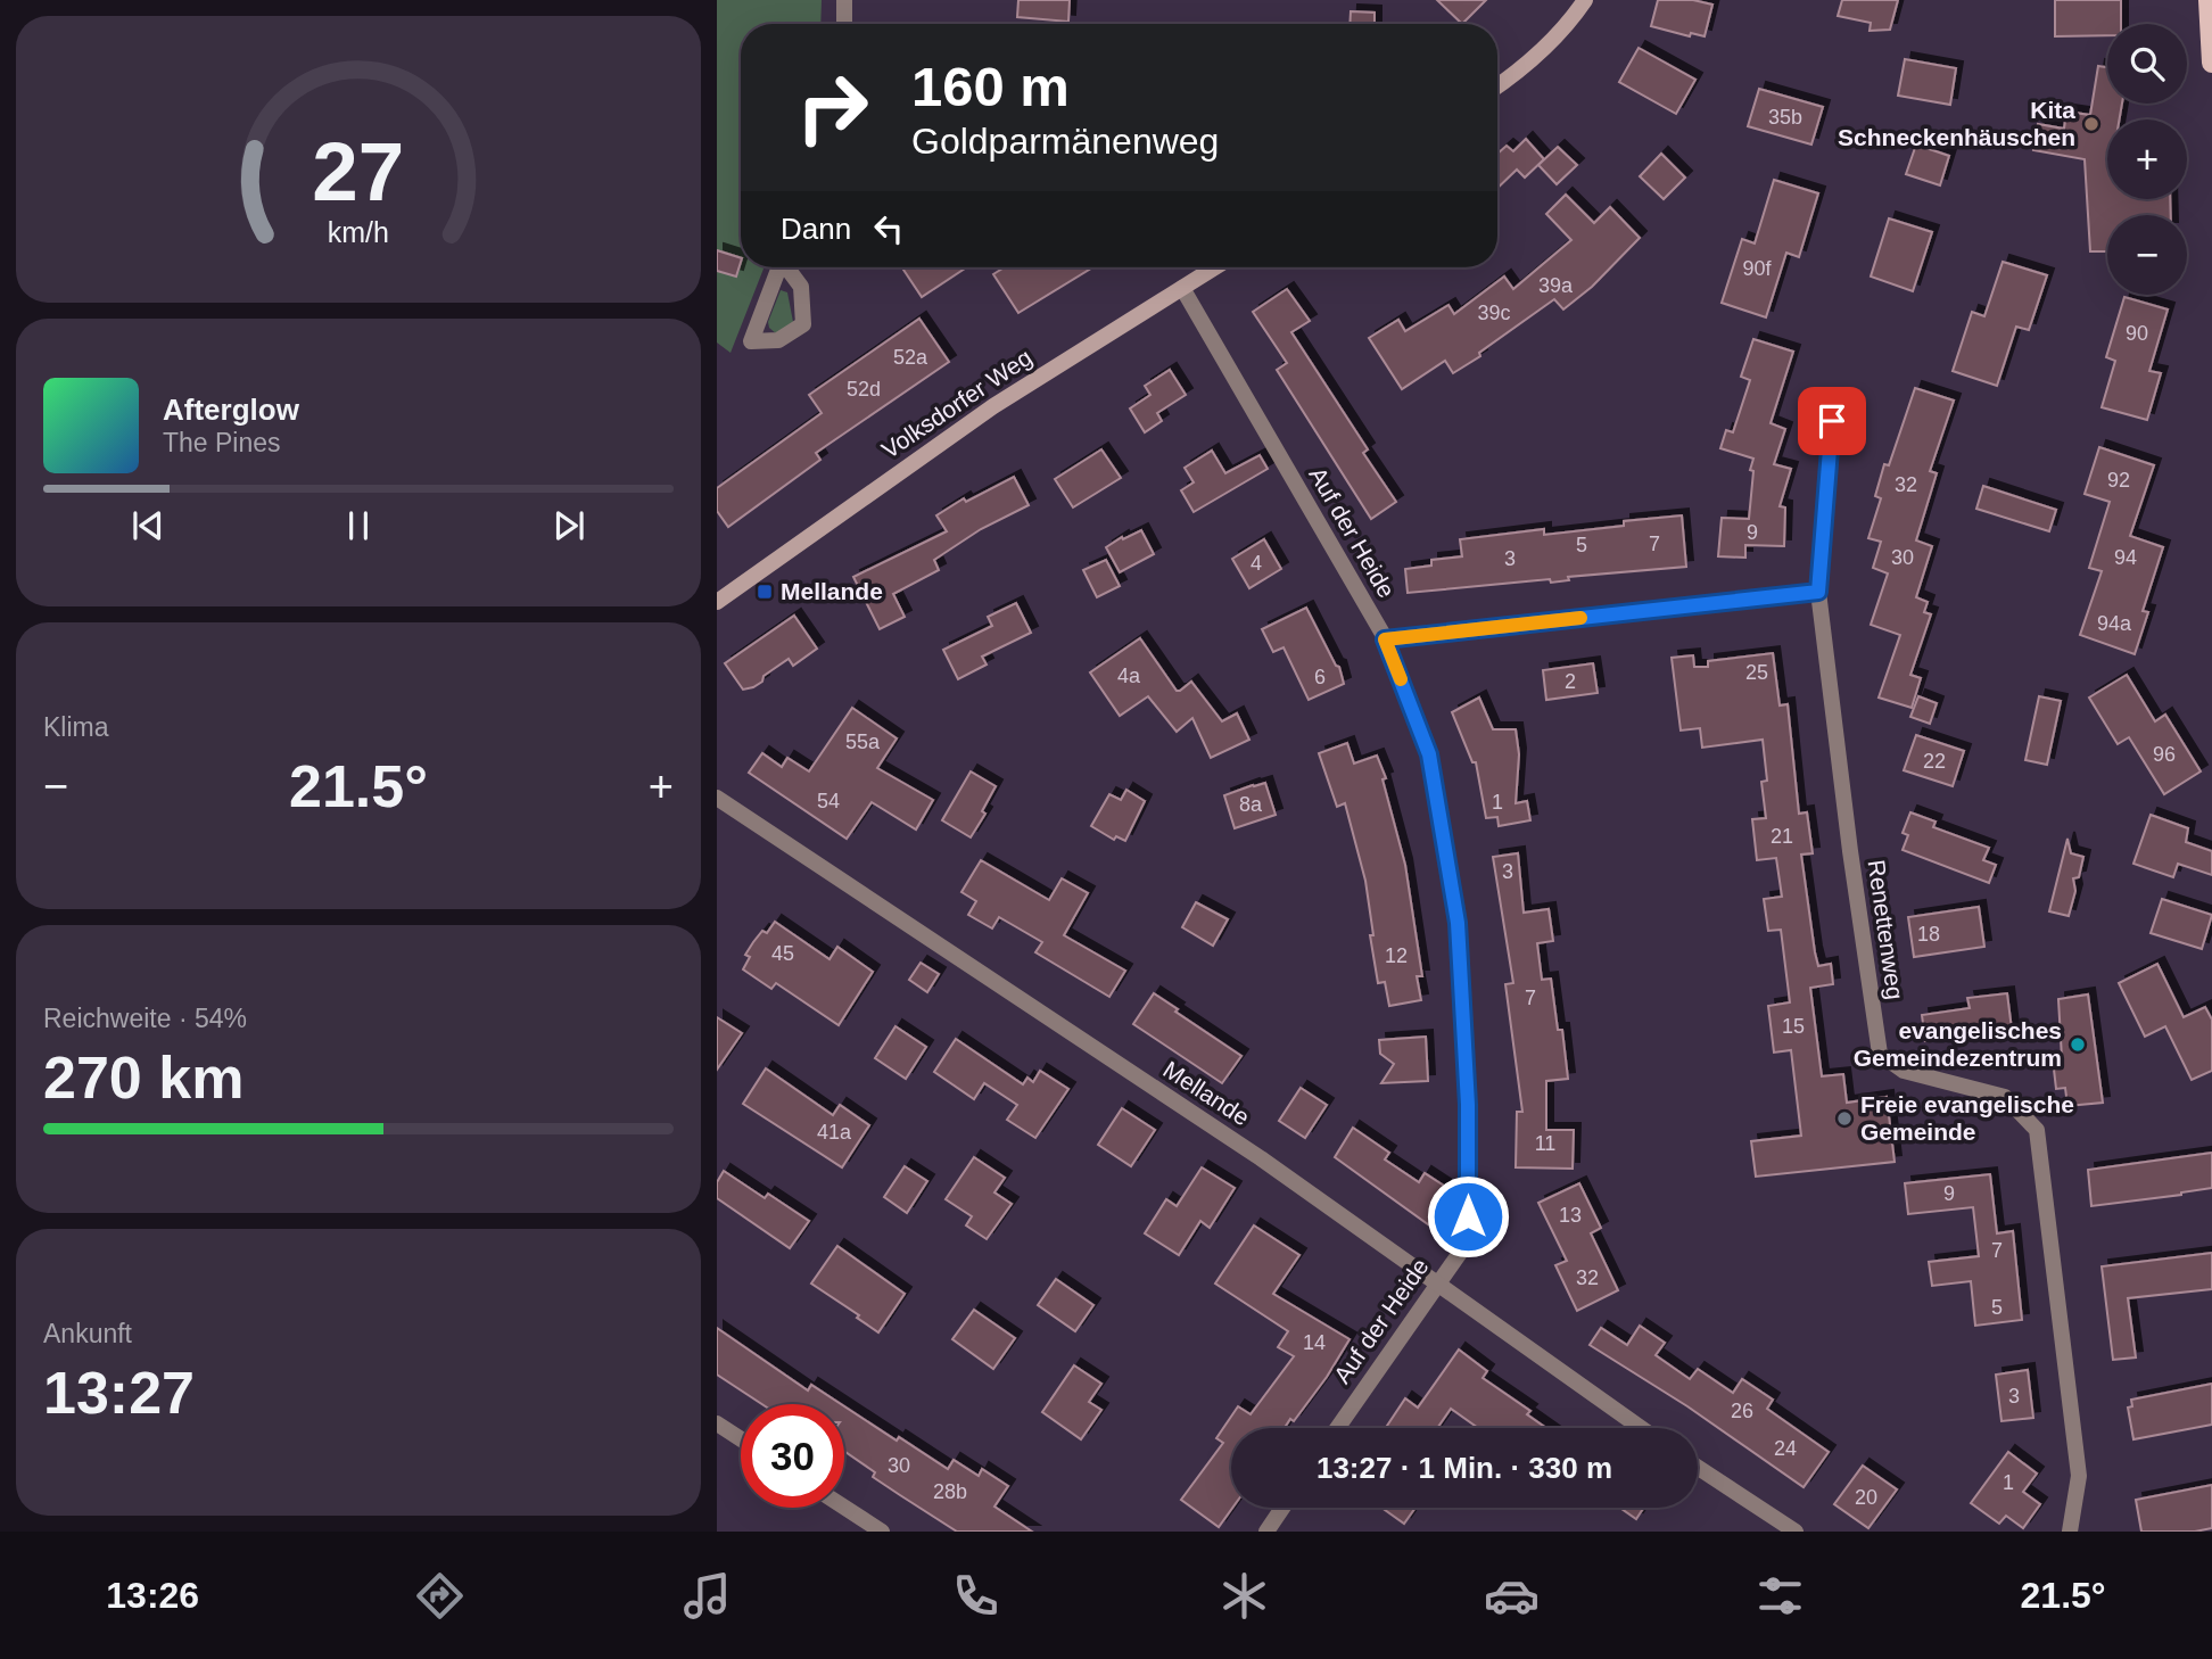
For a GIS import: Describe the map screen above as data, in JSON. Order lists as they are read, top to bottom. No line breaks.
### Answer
{"streets":{"street":["Volksdorfer Weg","Auf der Heide","Renettenweg","Mellande"]},"crossings":[["Volksdorfer Weg","Auf der Heide"],["Auf der Heide","Mellande"]],"places":{"other":["Kita Schneckenhäuschen","evangelisches Gemeindezentrum","Freie evangelische Gemeinde"],"transit":["Mellande"]},"house_numbers":["35b","90f","39a","39c","90","52a","52d","92","32","9","7","5","30","94","3","4","94a","25","4a","6","2","55a","96","22","54","1","8a","21","3","18","45","12","7","15","41a","11","9","13","7","32","5","14","3","26","24","30","1","28b","20"],"page":{"map_buttons":["+","−"],"turn":["160 m","Goldparmänenweg"],"then":"Dann","song":["Afterglow","The Pines"],"tile":["Klima",["Reichweite · 54%","270 km"],["Ankunft","13:27"]],"heat":["−","21.5°","+"],"limit":"30","trip":"13:27 · 1 Min. · 330 m","tabs":["13:26","21.5°"],"gauge":["27","km/h"]}}
